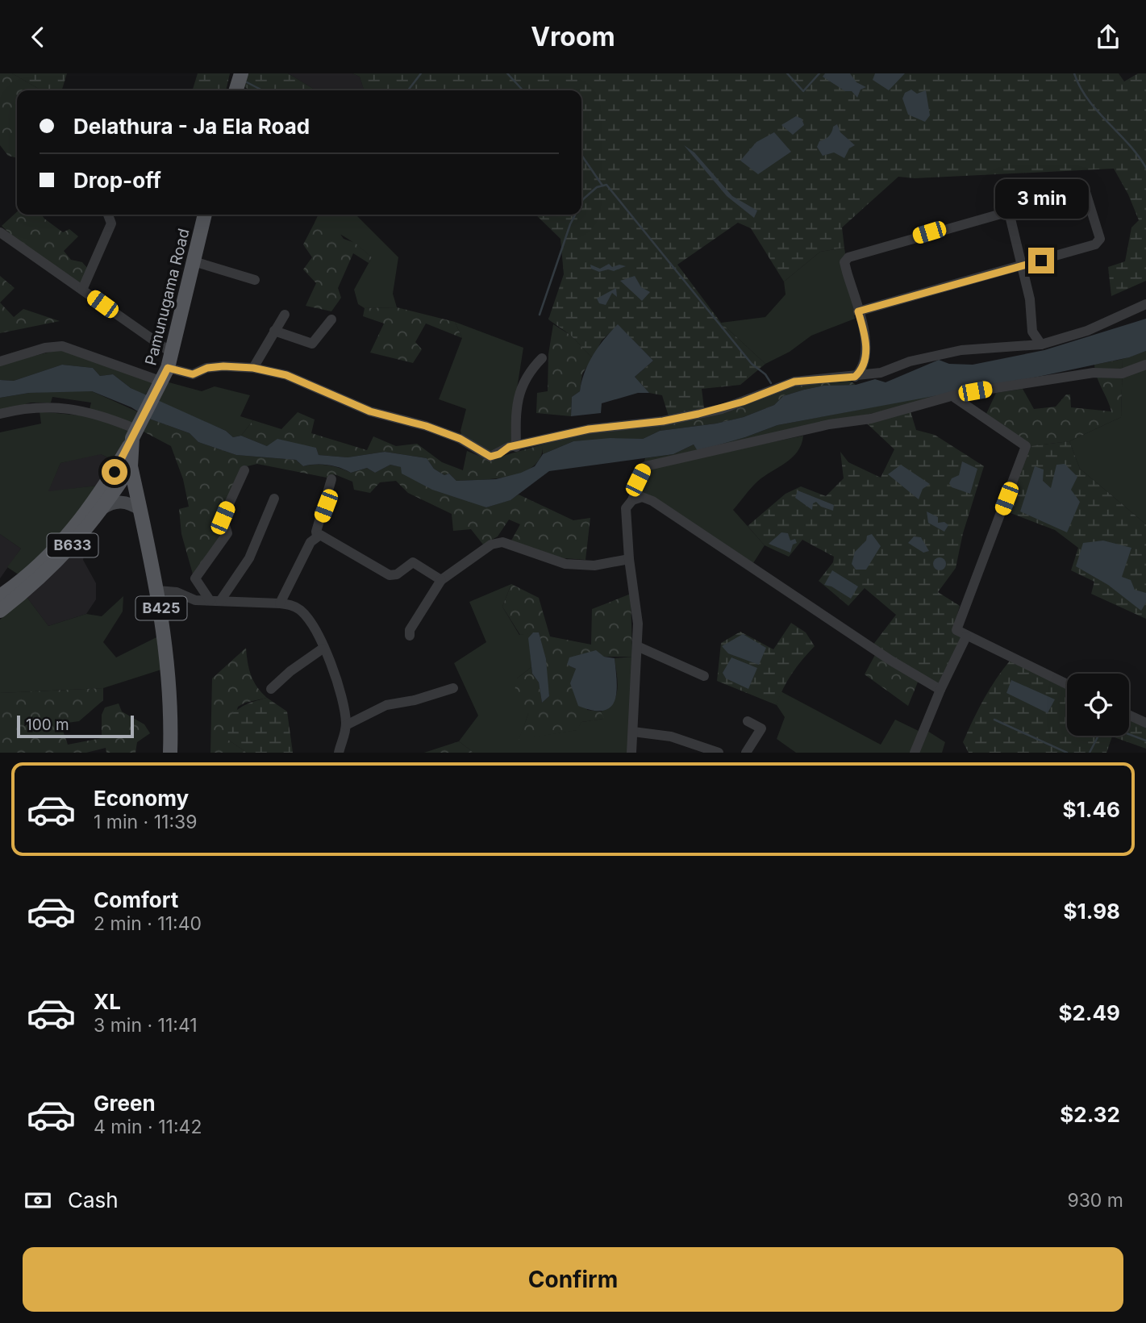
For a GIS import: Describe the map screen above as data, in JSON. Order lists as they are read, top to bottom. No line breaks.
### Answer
{"streets":{"main road":["Pamunugama Road","B633","B425"]},"crossings":[["Pamunugama Road","B633"]],"scale_bar":"100 m","page":{"header":"Vroom","banner":["Delathura - Ja Ela Road","Drop-off"],"bubble":"3 min","scale":"100 m","list":[{"name":"Economy","note":"1 min · 11:39","value":"$1.46"},{"name":"Comfort","note":"2 min · 11:40","value":"$1.98"},{"name":"XL","note":"3 min · 11:41","value":"$2.49"},{"name":"Green","note":"4 min · 11:42","value":"$2.32"}],"pay":["Cash","930 m"],"buttons":"Confirm"}}
